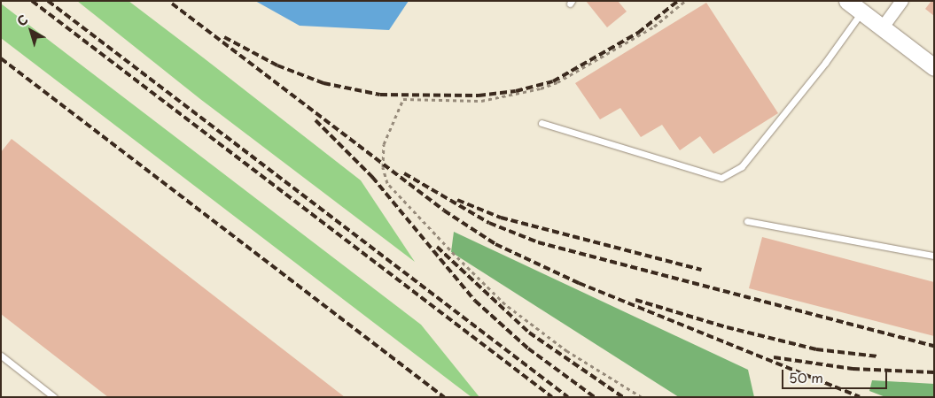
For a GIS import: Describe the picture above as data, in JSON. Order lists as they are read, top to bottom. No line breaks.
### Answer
{"scale_bar":"50 m","north":"top left"}
